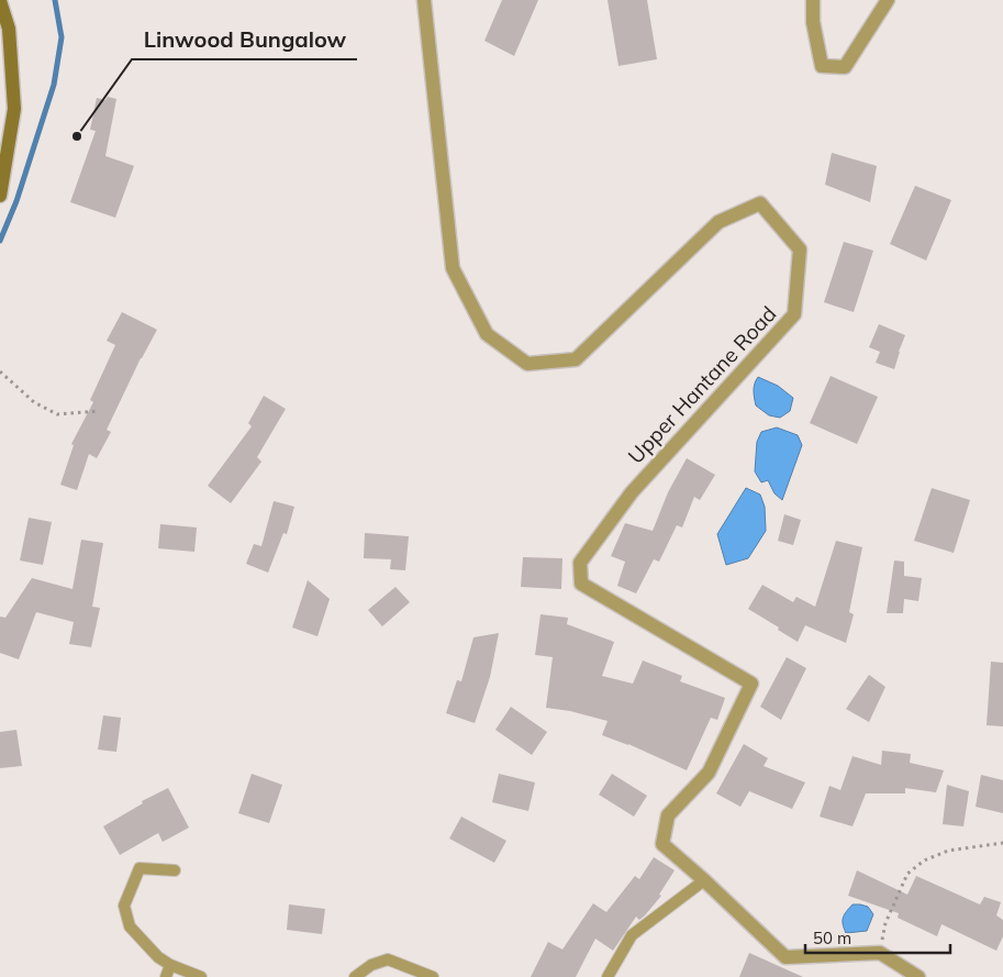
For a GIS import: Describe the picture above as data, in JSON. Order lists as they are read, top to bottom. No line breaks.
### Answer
{"streets":{"street":["Upper Hantane Road"]},"places":["Linwood Bungalow"],"scale_bar":"50 m"}
